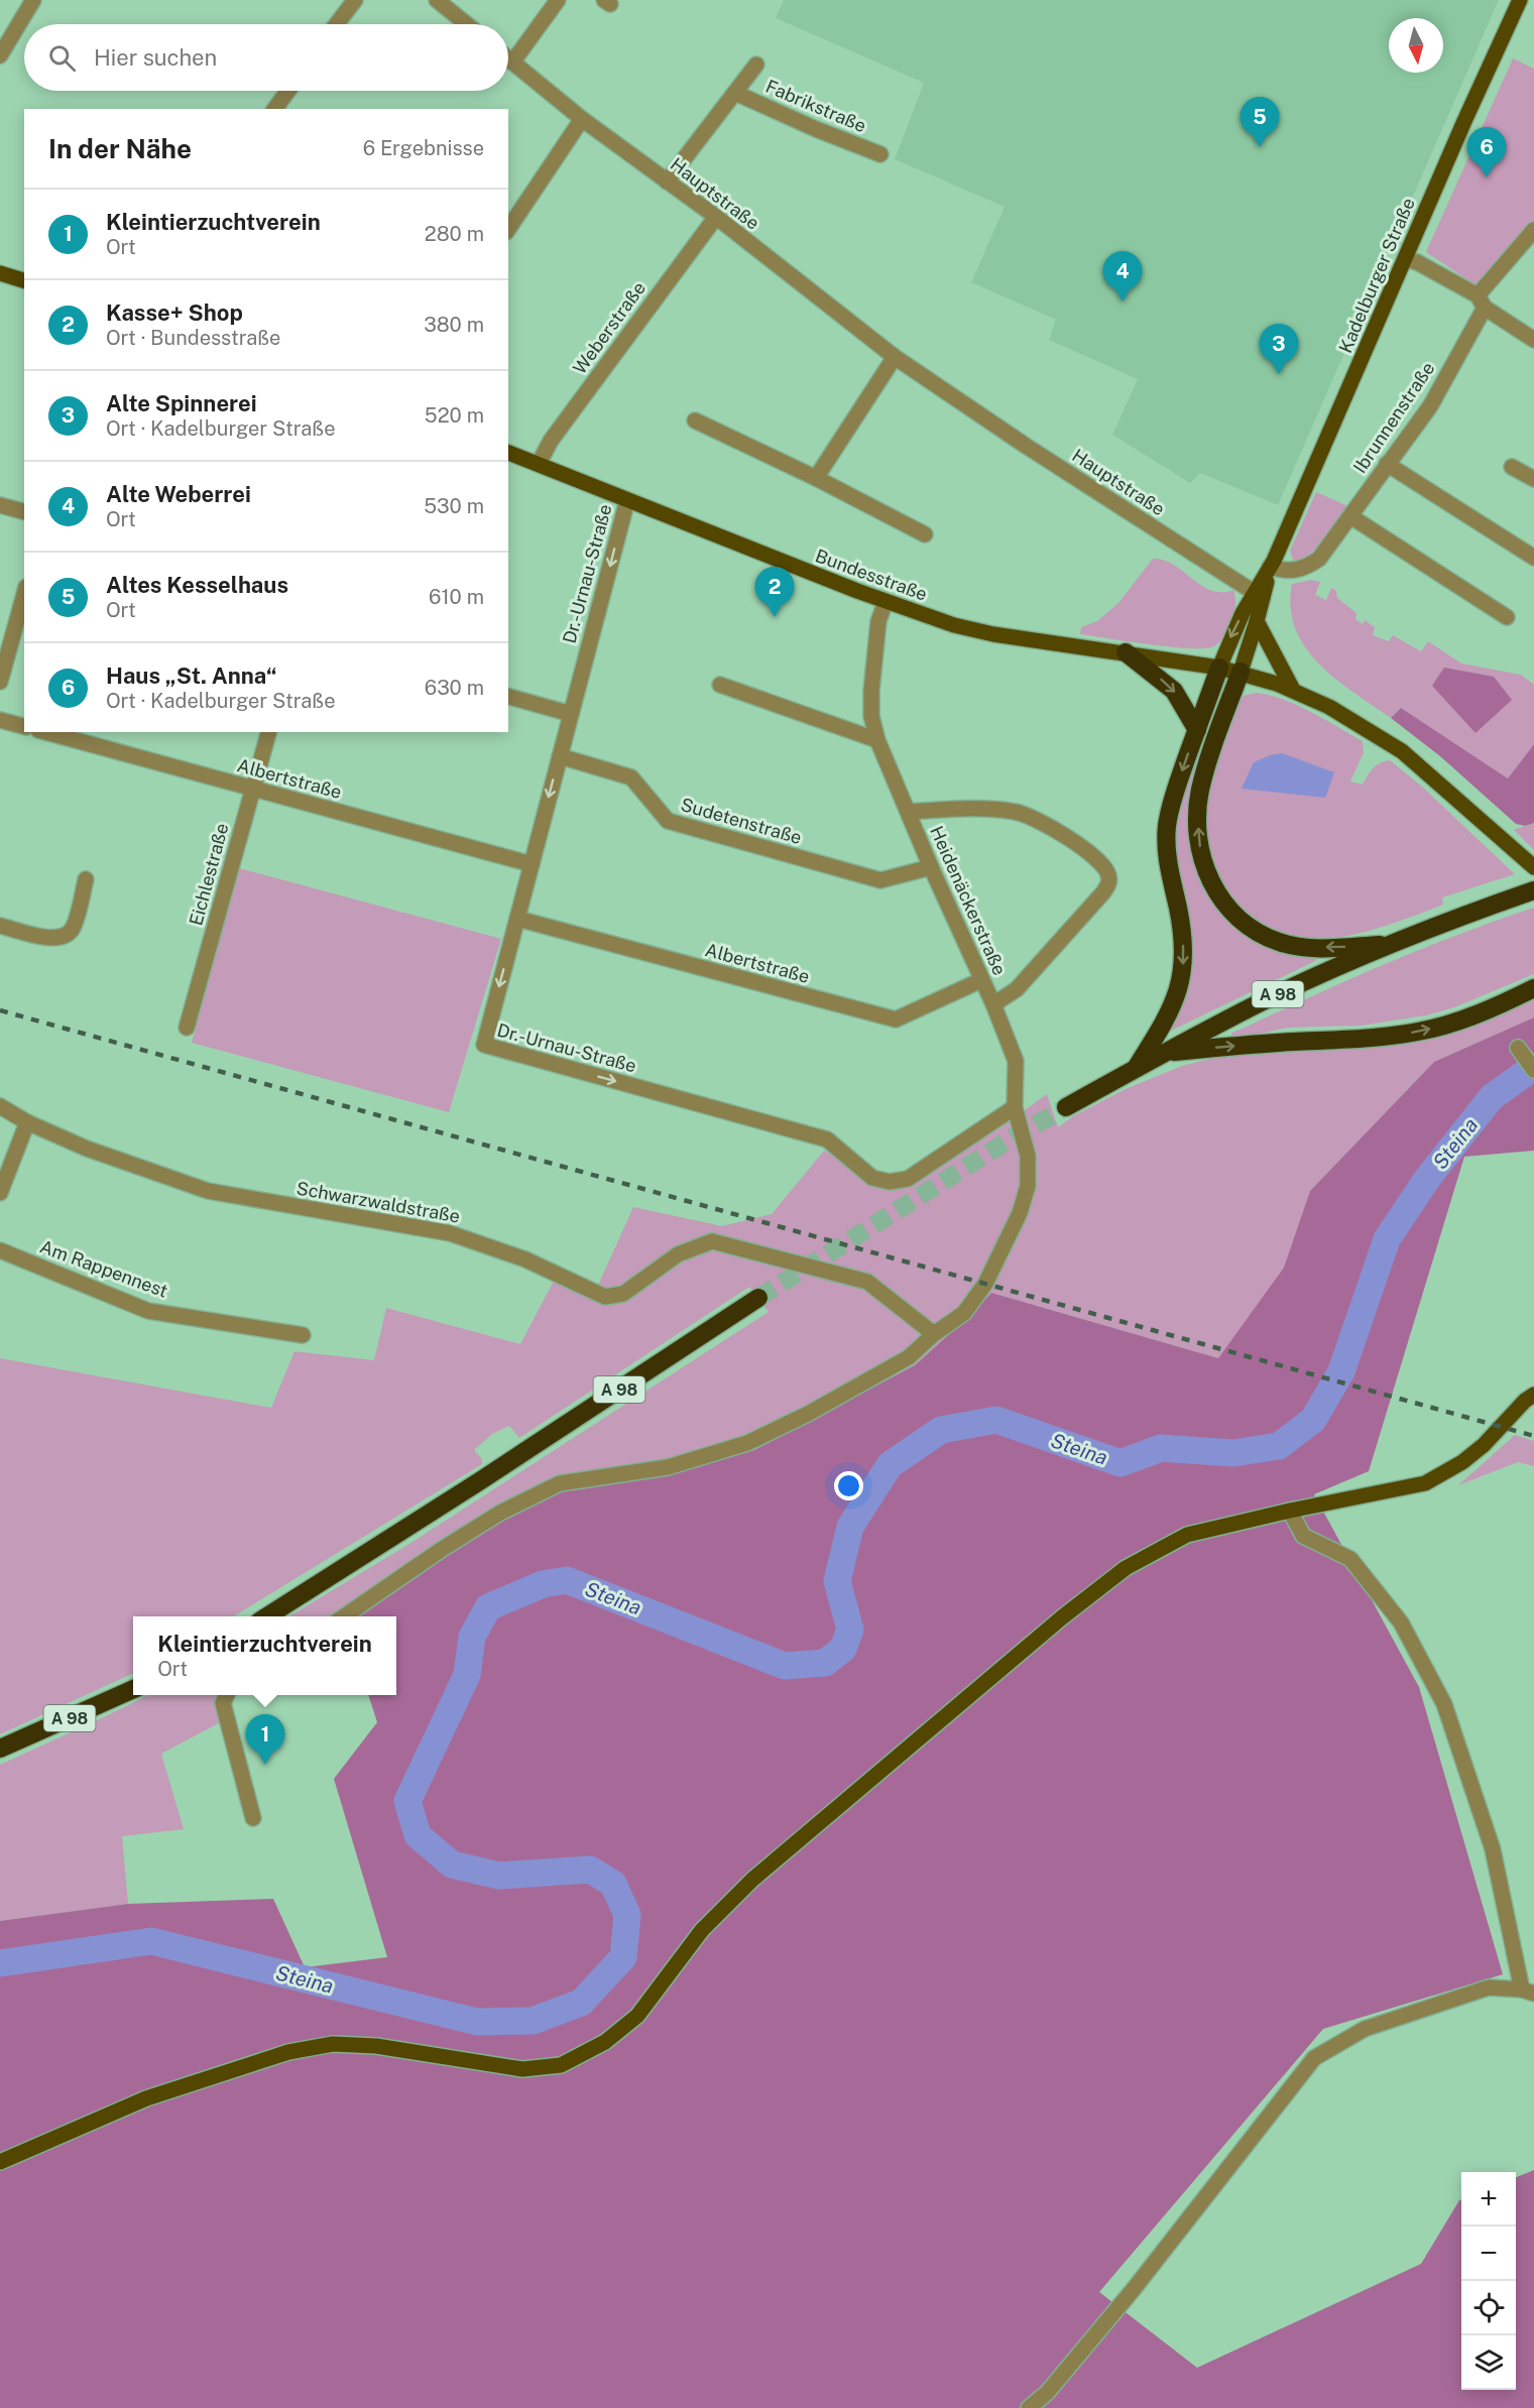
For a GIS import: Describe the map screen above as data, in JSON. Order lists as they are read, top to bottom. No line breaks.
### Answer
{"streets":{"highway":["A 98"],"main road":["Kadelburger Straße","Bundesstraße"],"street":["Fabrikstraße","Hauptstraße","Weberstraße","Ibrunnenstraße","Dr.-Urnau-Straße","Albertstraße","Sudetenstraße","Eichlestraße","Heidenäckerstraße","Schwarzwaldstraße","Am Rappennest"]},"crossings":[["Fabrikstraße","Hauptstraße"],["Hauptstraße","Kadelburger Straße"],["Hauptstraße","Weberstraße"],["Kadelburger Straße","Ibrunnenstraße"],["Kadelburger Straße","Bundesstraße"],["Weberstraße","Bundesstraße"],["Dr.-Urnau-Straße","Bundesstraße"],["Dr.-Urnau-Straße","Albertstraße"],["Dr.-Urnau-Straße","Sudetenstraße"],["Dr.-Urnau-Straße","Heidenäckerstraße"],["Bundesstraße","Heidenäckerstraße"],["Albertstraße","Eichlestraße"],["Albertstraße","Heidenäckerstraße"],["Sudetenstraße","Heidenäckerstraße"],["Heidenäckerstraße","Schwarzwaldstraße"]],"water":["Steina"],"north":"bottom","page":{"search":"Hier suchen","pins":["5","6","4","3","2","1"],"heading":["In der Nähe","6 Ergebnisse"],"list":[{"mark":"1","name":"Kleintierzuchtverein","note":"Ort","value":"280 m"},{"mark":"2","name":"Kasse+ Shop","note":"Ort · Bundesstraße","value":"380 m"},{"mark":"3","name":"Alte Spinnerei","note":"Ort · Kadelburger Straße","value":"520 m"},{"mark":"4","name":"Alte Weberrei","note":"Ort","value":"530 m"},{"mark":"5","name":"Altes Kesselhaus","note":"Ort","value":"610 m"},{"mark":"6","name":"Haus „St. Anna“","note":"Ort · Kadelburger Straße","value":"630 m"}],"popup":["Kleintierzuchtverein","Ort"],"map_buttons":["+","−"]}}
